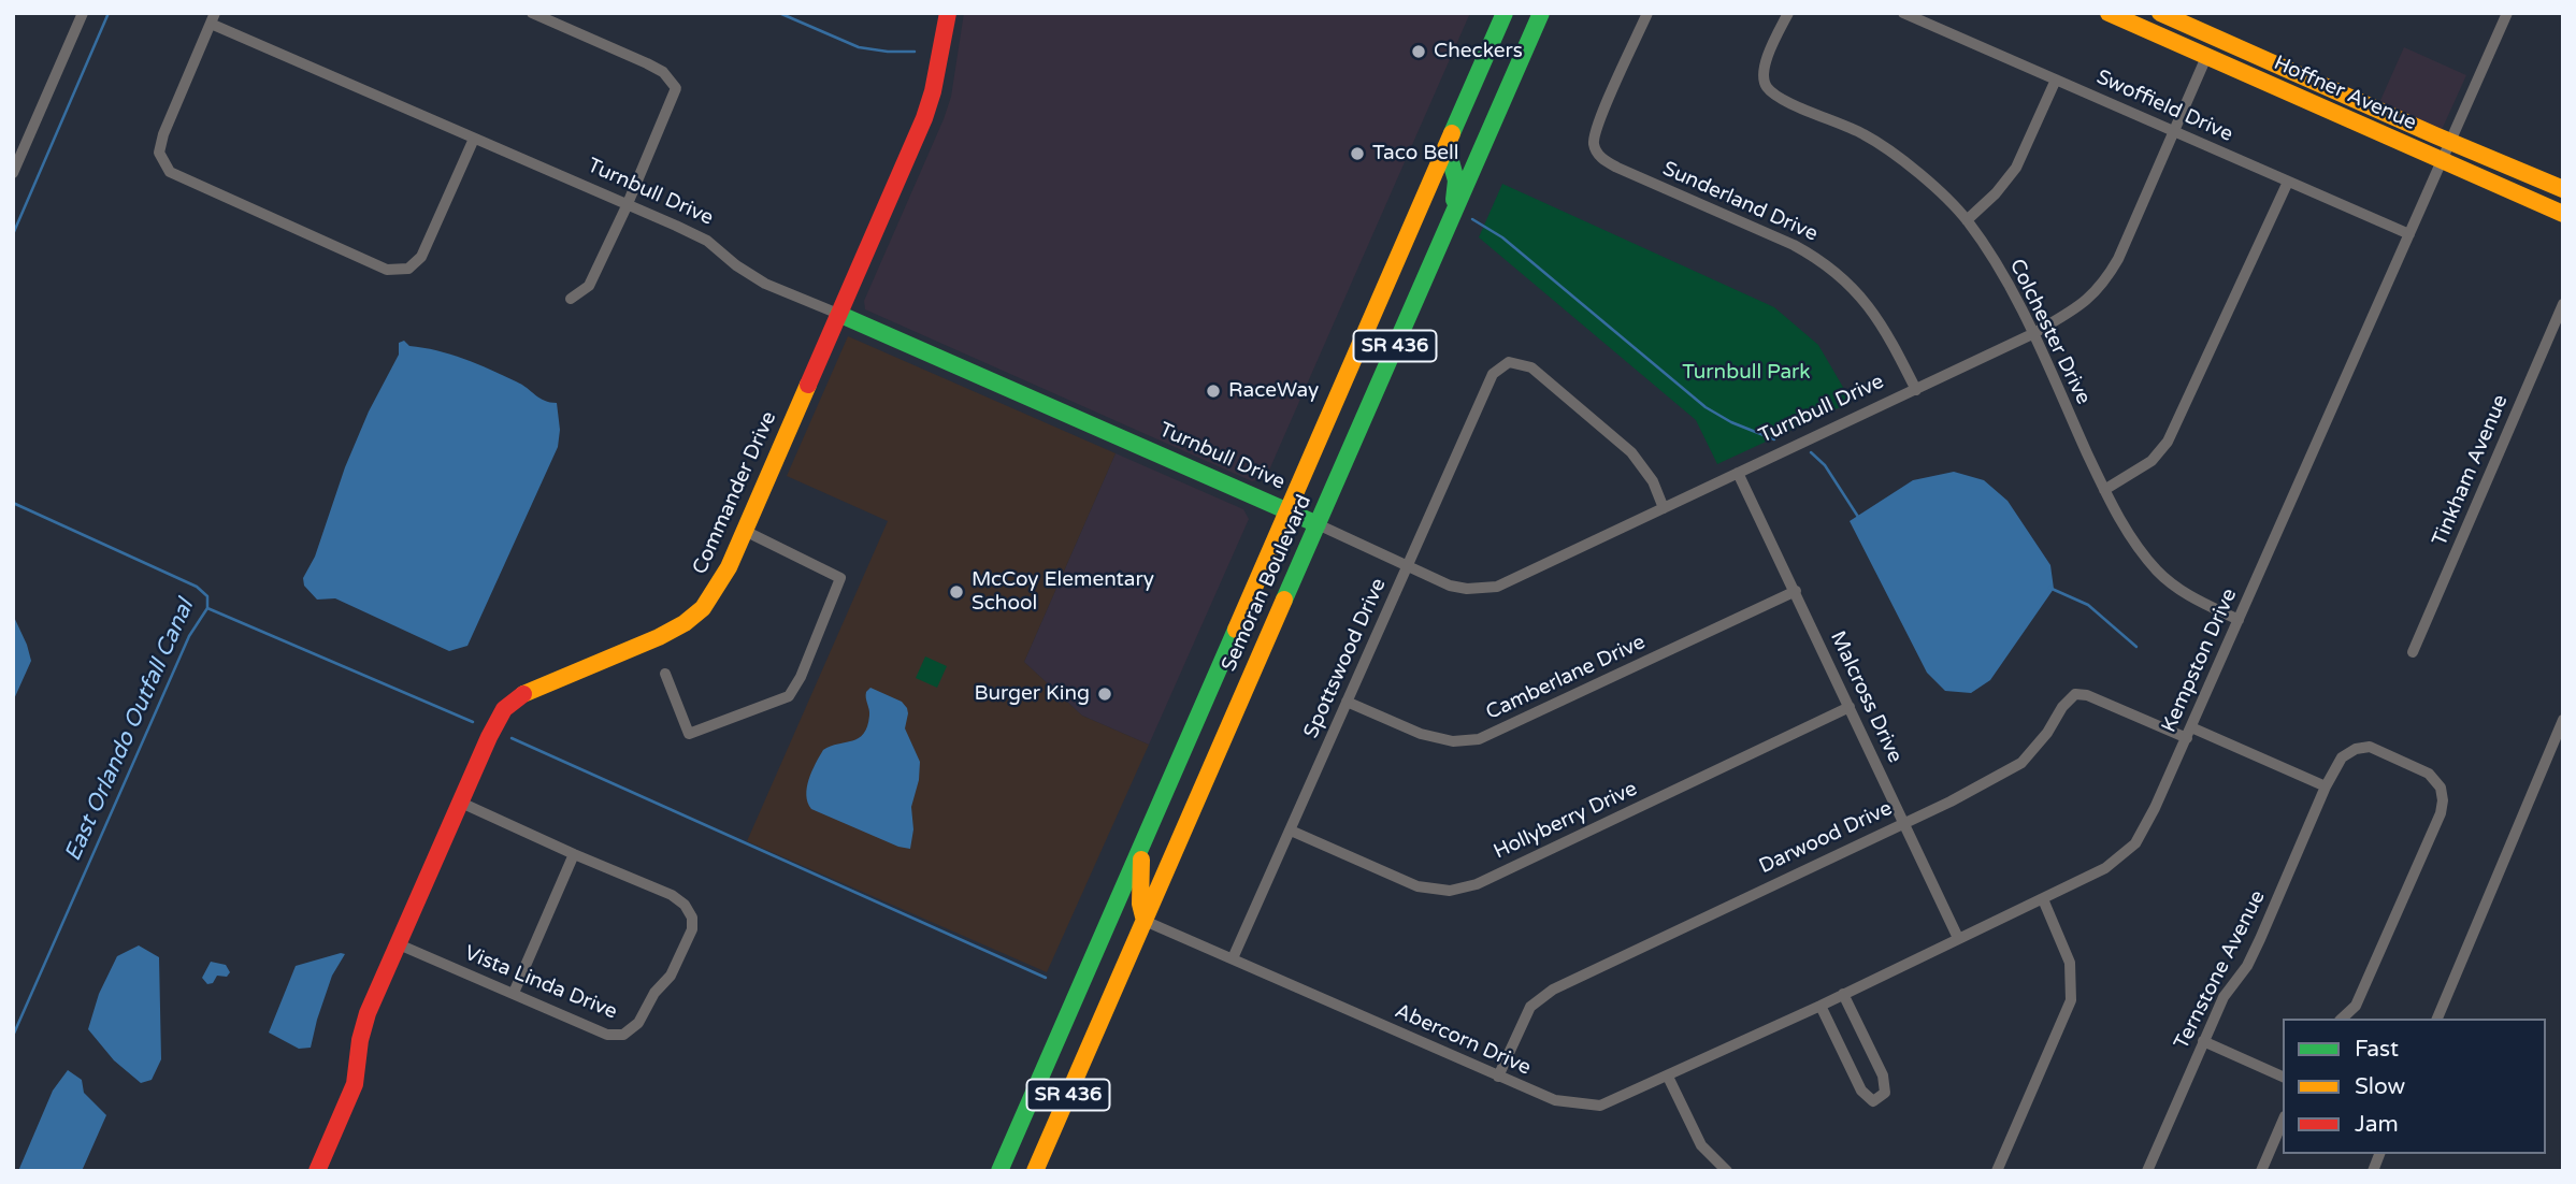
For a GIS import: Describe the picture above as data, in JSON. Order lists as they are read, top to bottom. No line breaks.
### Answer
{"streets":{"main road":["Hoffner Avenue","Turnbull Drive","SR 436","Commander Drive","Semoran Boulevard"],"street":["Swoffield Drive","Sunderland Drive","Colchester Drive","Tinkham Avenue","Spottswood Drive","Kempston Drive","Camberlane Drive","Malcross Drive","Hollyberry Drive","Darwood Drive","Ternstone Avenue","Vista Linda Drive","Abercorn Drive"]},"crossings":[["Hoffner Avenue","Turnbull Drive"],["Hoffner Avenue","Kempston Drive"],["Swoffield Drive","Turnbull Drive"],["Swoffield Drive","Kempston Drive"],["Turnbull Drive","Sunderland Drive"],["Turnbull Drive","Colchester Drive"],["Turnbull Drive","Commander Drive"],["Turnbull Drive","Semoran Boulevard"],["Turnbull Drive","Spottswood Drive"],["Turnbull Drive","Malcross Drive"],["Colchester Drive","Kempston Drive"],["Commander Drive","Vista Linda Drive"],["Semoran Boulevard","Abercorn Drive"],["Spottswood Drive","Camberlane Drive"],["Spottswood Drive","Hollyberry Drive"],["Spottswood Drive","Abercorn Drive"],["Kempston Drive","Malcross Drive"],["Kempston Drive","Darwood Drive"],["Kempston Drive","Abercorn Drive"],["Camberlane Drive","Malcross Drive"],["Malcross Drive","Hollyberry Drive"],["Malcross Drive","Darwood Drive"],["Darwood Drive","Ternstone Avenue"],["Darwood Drive","Abercorn Drive"]],"water":["East Orlando Outfall Canal"],"parks":["Turnbull Park"],"places":["Checkers","Taco Bell","RaceWay","McCoy Elementary School","Burger King"],"legend":["Fast","Slow","Jam"]}
